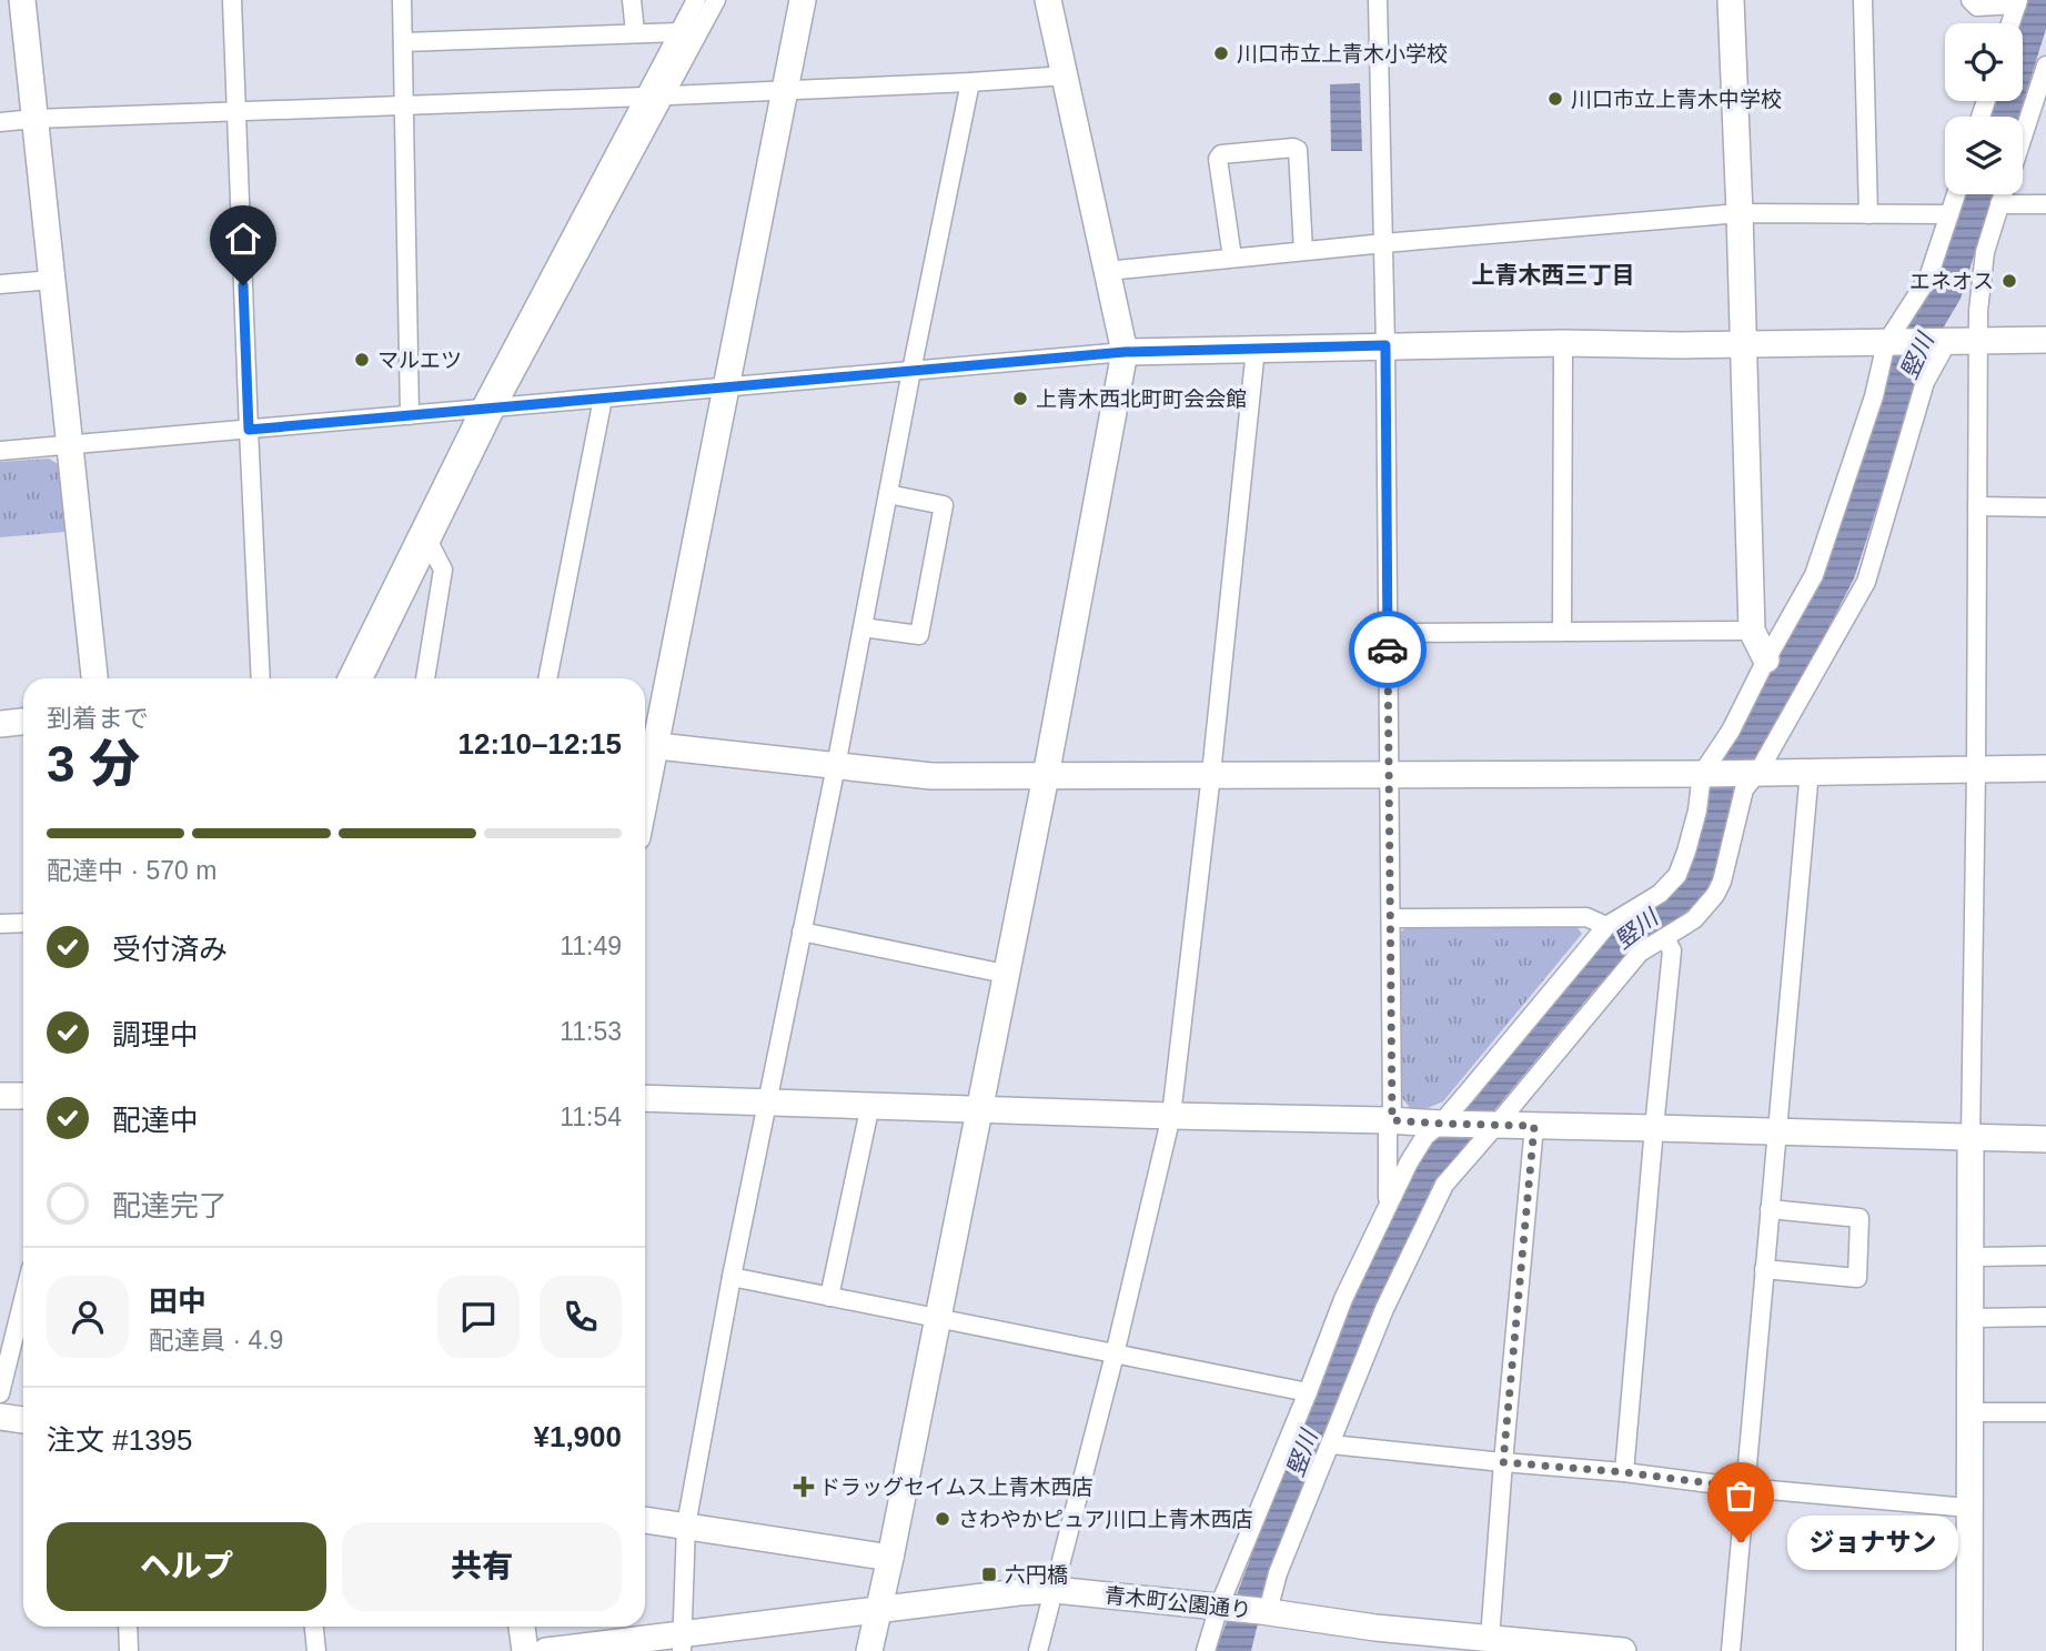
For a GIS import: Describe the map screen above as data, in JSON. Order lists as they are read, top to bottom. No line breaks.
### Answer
{"streets":{"street":["青木町公園通り"]},"districts":["上青木西三丁目"],"water":["竪川"],"places":{"other":["川口市立上青木小学校","川口市立上青木中学校","エネオス","マルエツ","上青木西北町町会会館","さわやかピュア川口上青木西店","ジョナサン"],"health":["ドラッグセイムス上青木西店"],"transit":["六円橋"]},"page":{"heading":["3 分","到着まで","12:10–12:15"],"panel":["田中","配達員 · 4.9","注文 #1395","¥1,900"],"bar":"配達中 · 570 m","list":[["受付済み","11:49"],["調理中","11:53"],["配達中","11:54"],"配達完了"],"buttons":["ヘルプ","共有"],"bubble":"ジョナサン"}}
